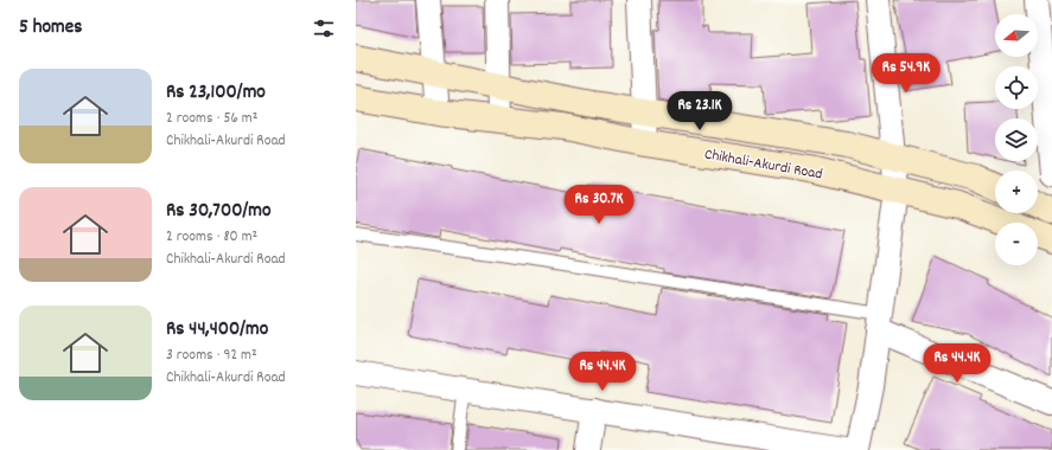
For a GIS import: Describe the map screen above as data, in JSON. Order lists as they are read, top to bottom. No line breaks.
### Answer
{"streets":{"main road":["Chikhali-Akurdi Road"]},"north":"left","page":{"heading":"5 homes","map_buttons":["+","−"],"price":["Rs 54.9K","Rs 23.1K","Rs 30.7K","Rs 44.4K","Rs 44.4K"],"list":[{"name":"Rs 23,100/mo","note":"2 rooms · 56 m² · Chikhali-Akurdi Road"},{"name":"Rs 30,700/mo","note":"2 rooms · 80 m² · Chikhali-Akurdi Road"},{"name":"Rs 44,400/mo","note":"3 rooms · 92 m² · Chikhali-Akurdi Road"}]}}
